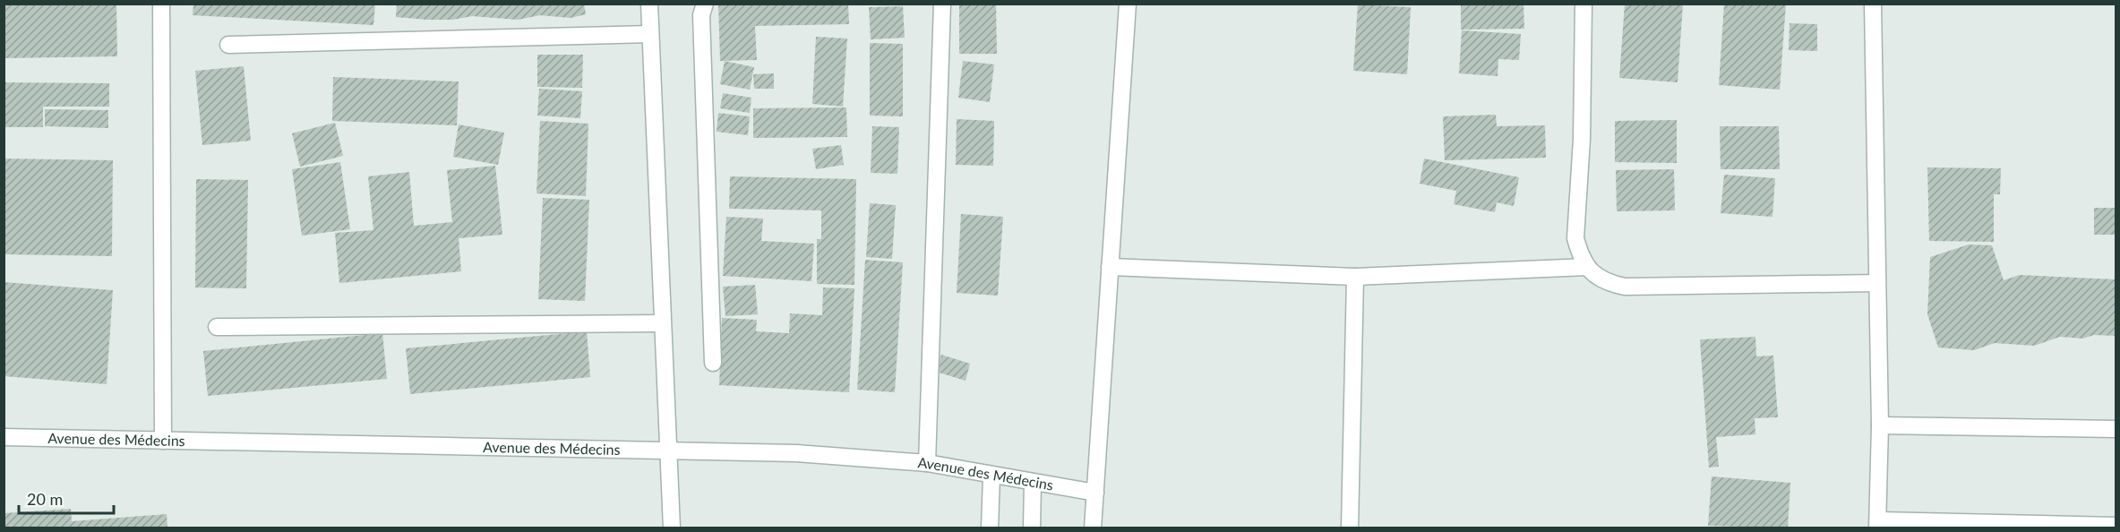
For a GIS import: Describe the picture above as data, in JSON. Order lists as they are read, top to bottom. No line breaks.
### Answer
{"streets":{"street":["Avenue des Médecins"]},"scale_bar":"20 m"}
